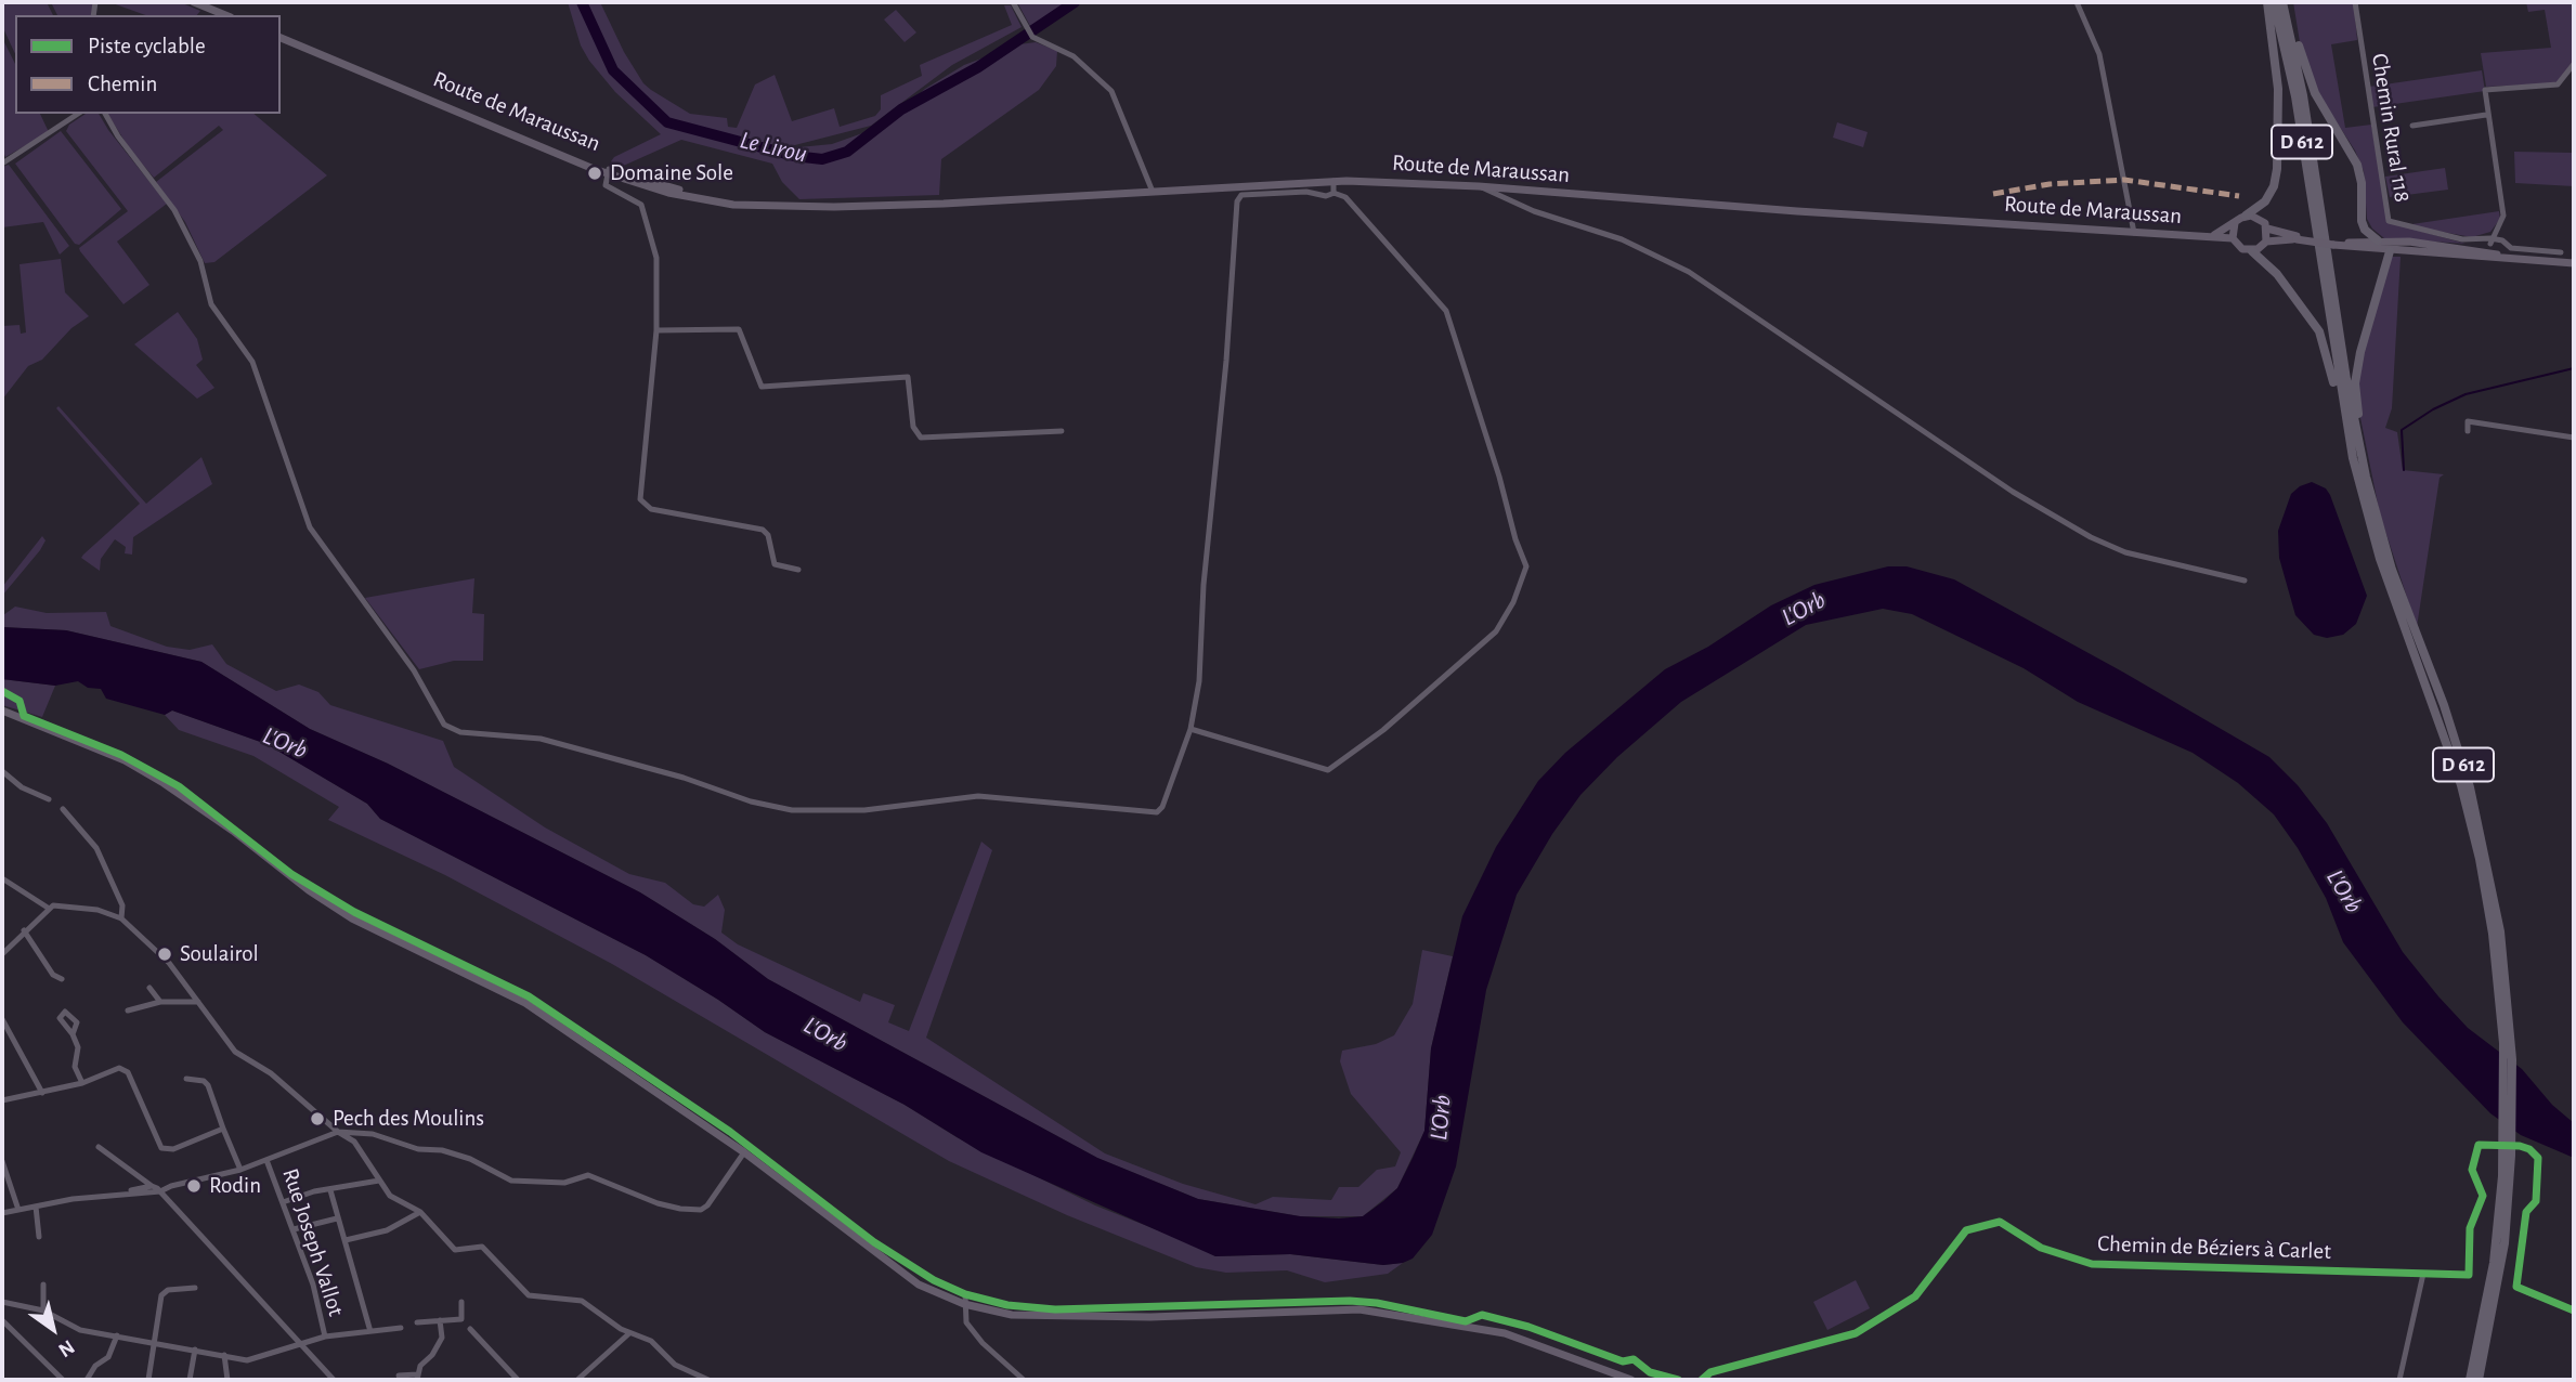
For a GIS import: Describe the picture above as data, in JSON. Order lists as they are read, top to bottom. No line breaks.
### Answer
{"streets":{"highway":["D 612"],"main road":["Route de Maraussan"],"street":["Chemin Rural 118","Rue Joseph Vallot","Chemin de Béziers à Carlet"]},"water":["Le Lirou","L'Orb"],"places":["Domaine Sole","Soulairol","Pech des Moulins","Rodin"],"legend":["Piste cyclable","Chemin"],"north":"bottom right"}
